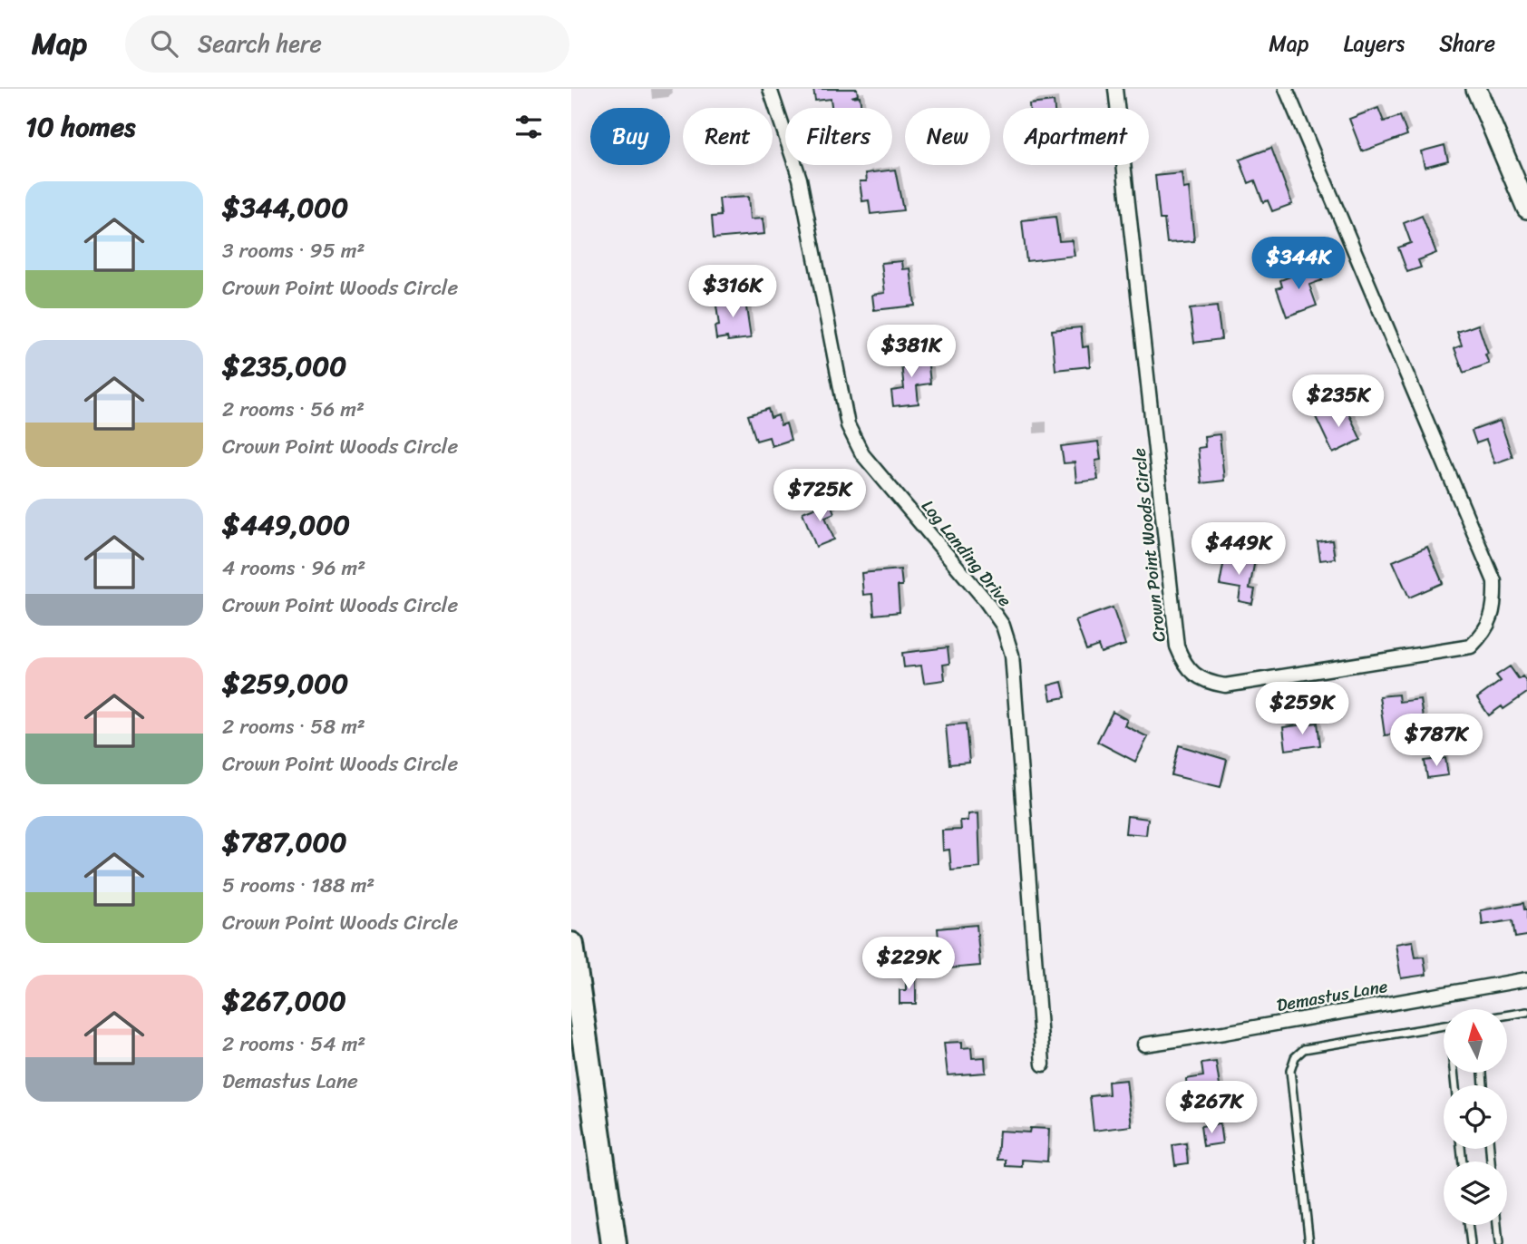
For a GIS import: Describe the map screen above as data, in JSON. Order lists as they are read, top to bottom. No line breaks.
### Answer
{"streets":{"street":["Crown Point Woods Circle","Log Landing Drive","Demastus Lane"]},"north":"top","page":{"header":"Map","search":"Search here","nav":["Map","Layers","Share"],"heading":"10 homes","chip":["Buy","Rent","Filters","New","Apartment"],"list":[{"name":"$344,000","note":"3 rooms · 95 m² · Crown Point Woods Circle"},{"name":"$235,000","note":"2 rooms · 56 m² · Crown Point Woods Circle"},{"name":"$449,000","note":"4 rooms · 96 m² · Crown Point Woods Circle"},{"name":"$259,000","note":"2 rooms · 58 m² · Crown Point Woods Circle"},{"name":"$787,000","note":"5 rooms · 188 m² · Crown Point Woods Circle"},{"name":"$267,000","note":"2 rooms · 54 m² · Demastus Lane"}],"price":["$344K","$316K","$381K","$235K","$725K","$449K","$259K","$787K","$229K","$267K"]}}
